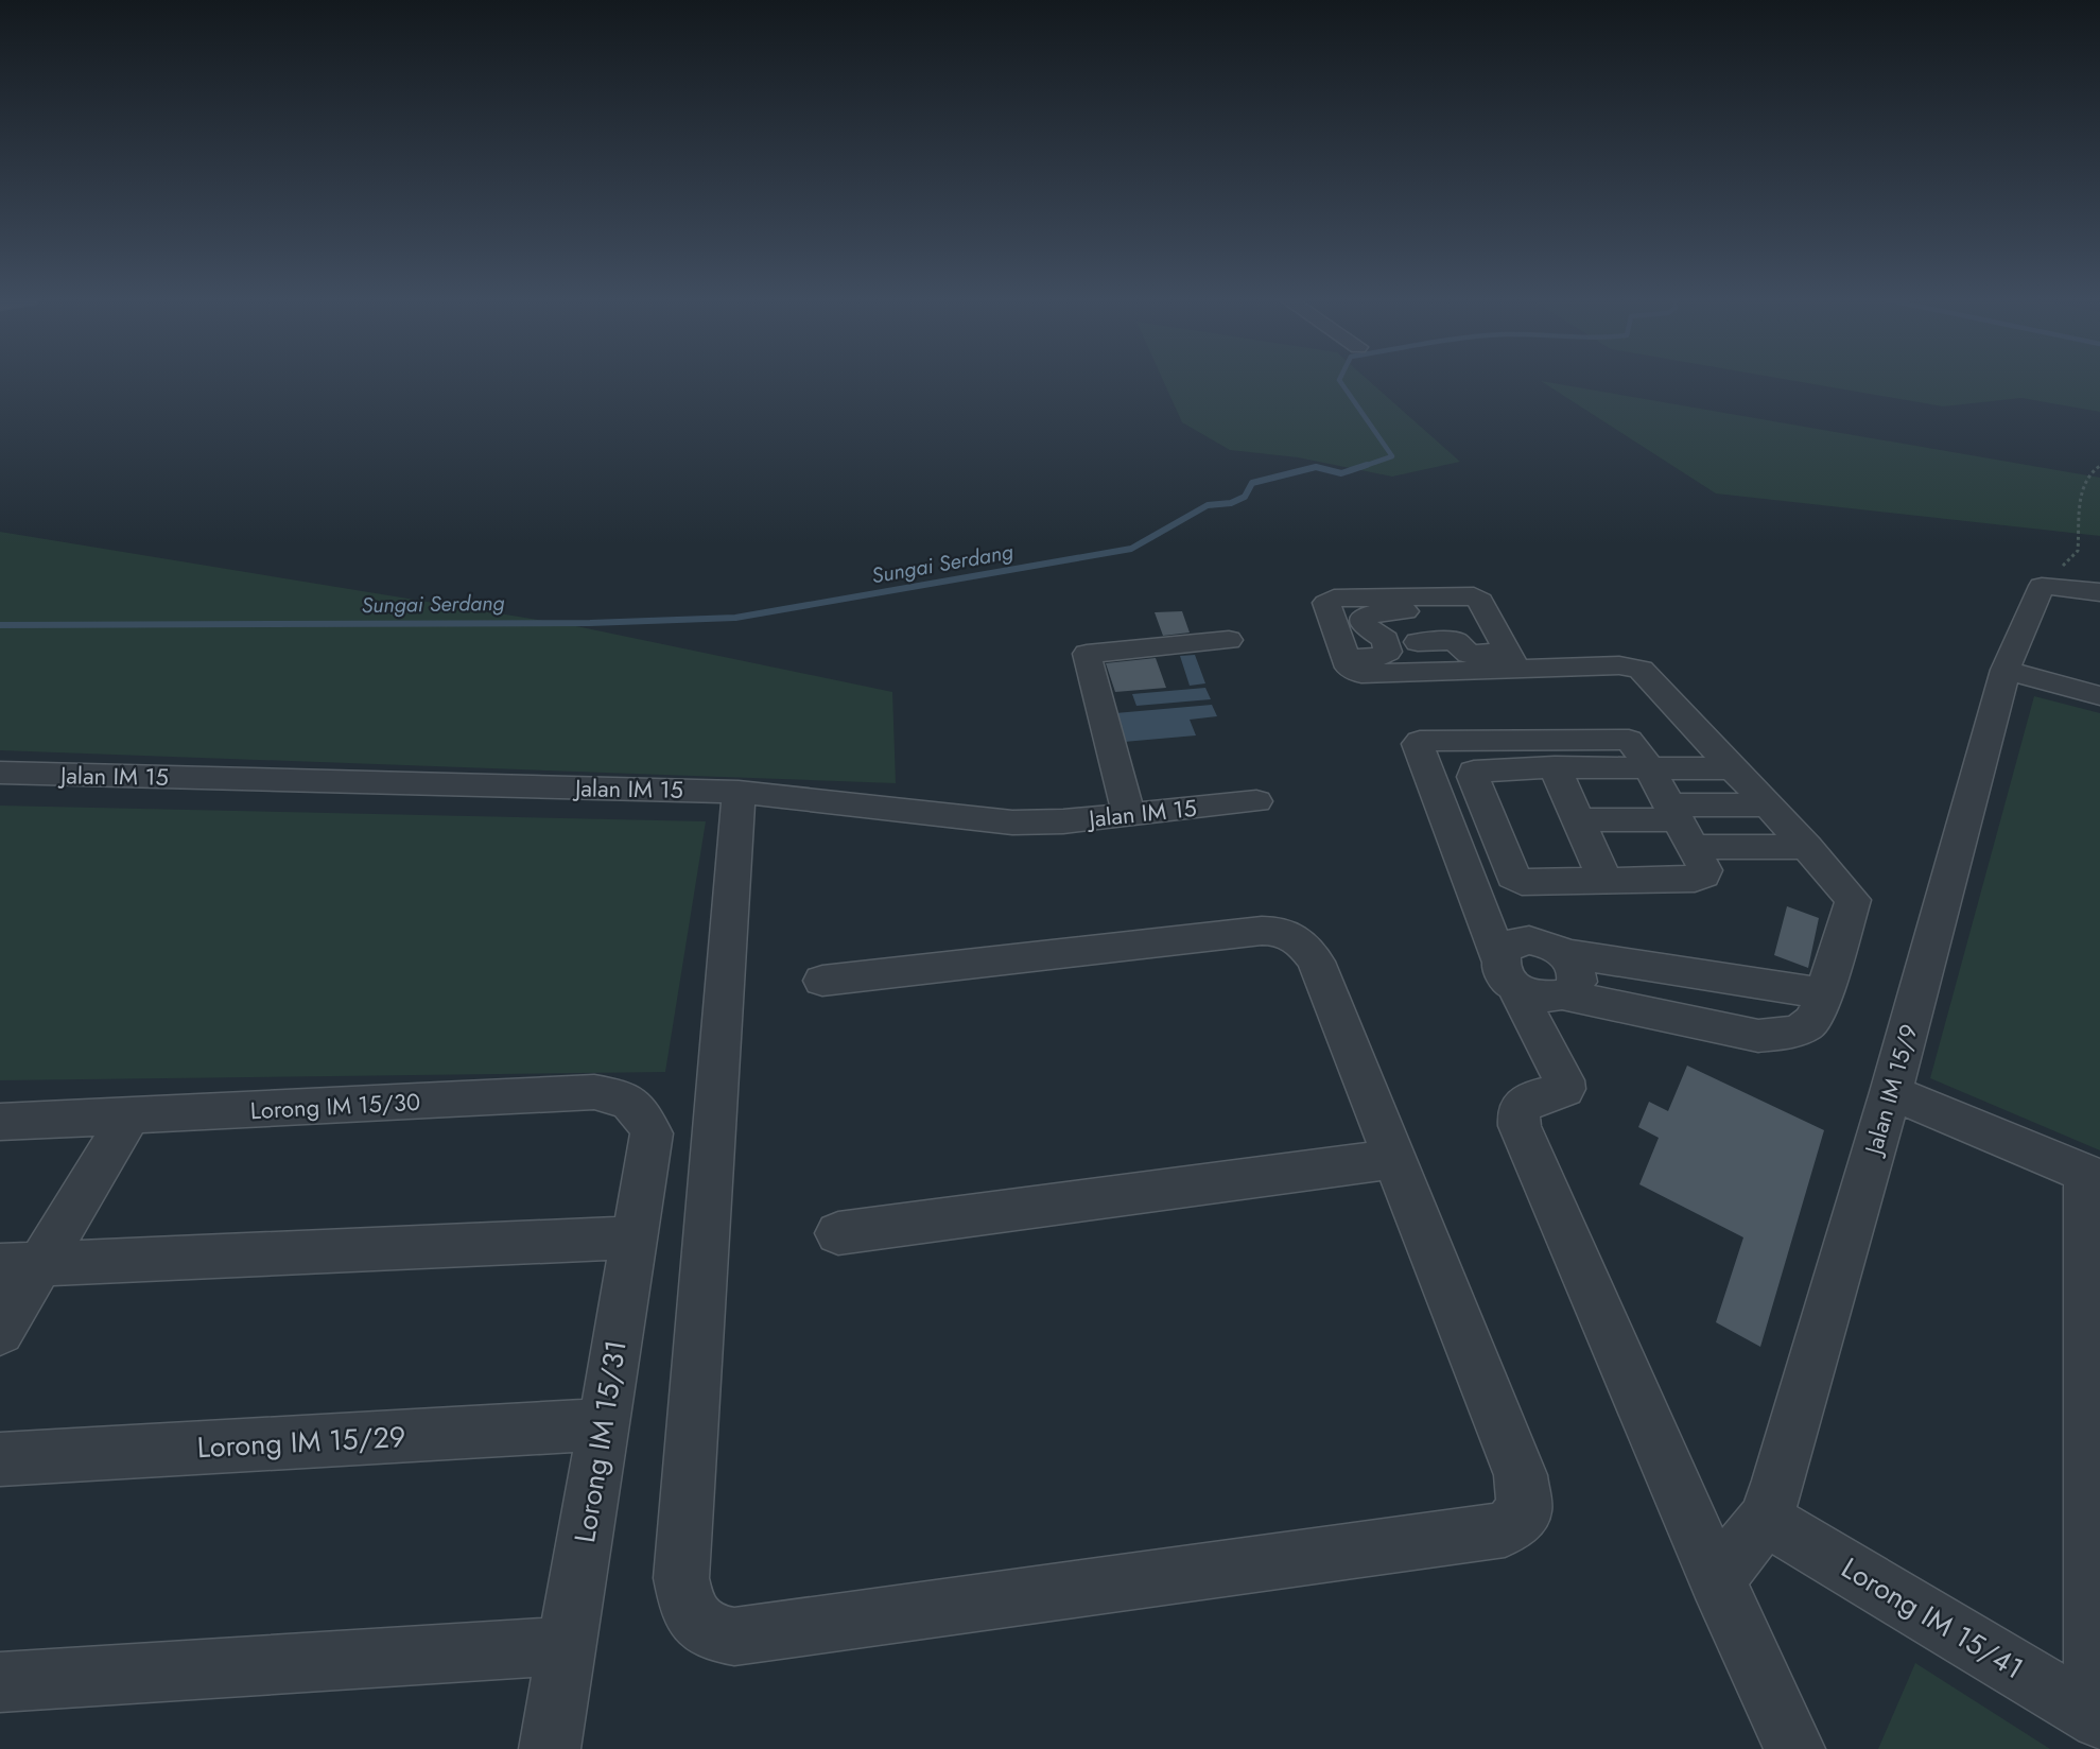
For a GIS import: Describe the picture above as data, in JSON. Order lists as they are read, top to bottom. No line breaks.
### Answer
{"streets":{"street":["Jalan IM 15","Jalan IM 15/9","Lorong IM 15/30","Lorong IM 15/31","Lorong IM 15/29","Lorong IM 15/41"]},"crossings":[["Jalan IM 15/9","Lorong IM 15/41"],["Lorong IM 15/30","Lorong IM 15/31"],["Lorong IM 15/31","Lorong IM 15/29"]],"water":["Sungai Serdang"]}
